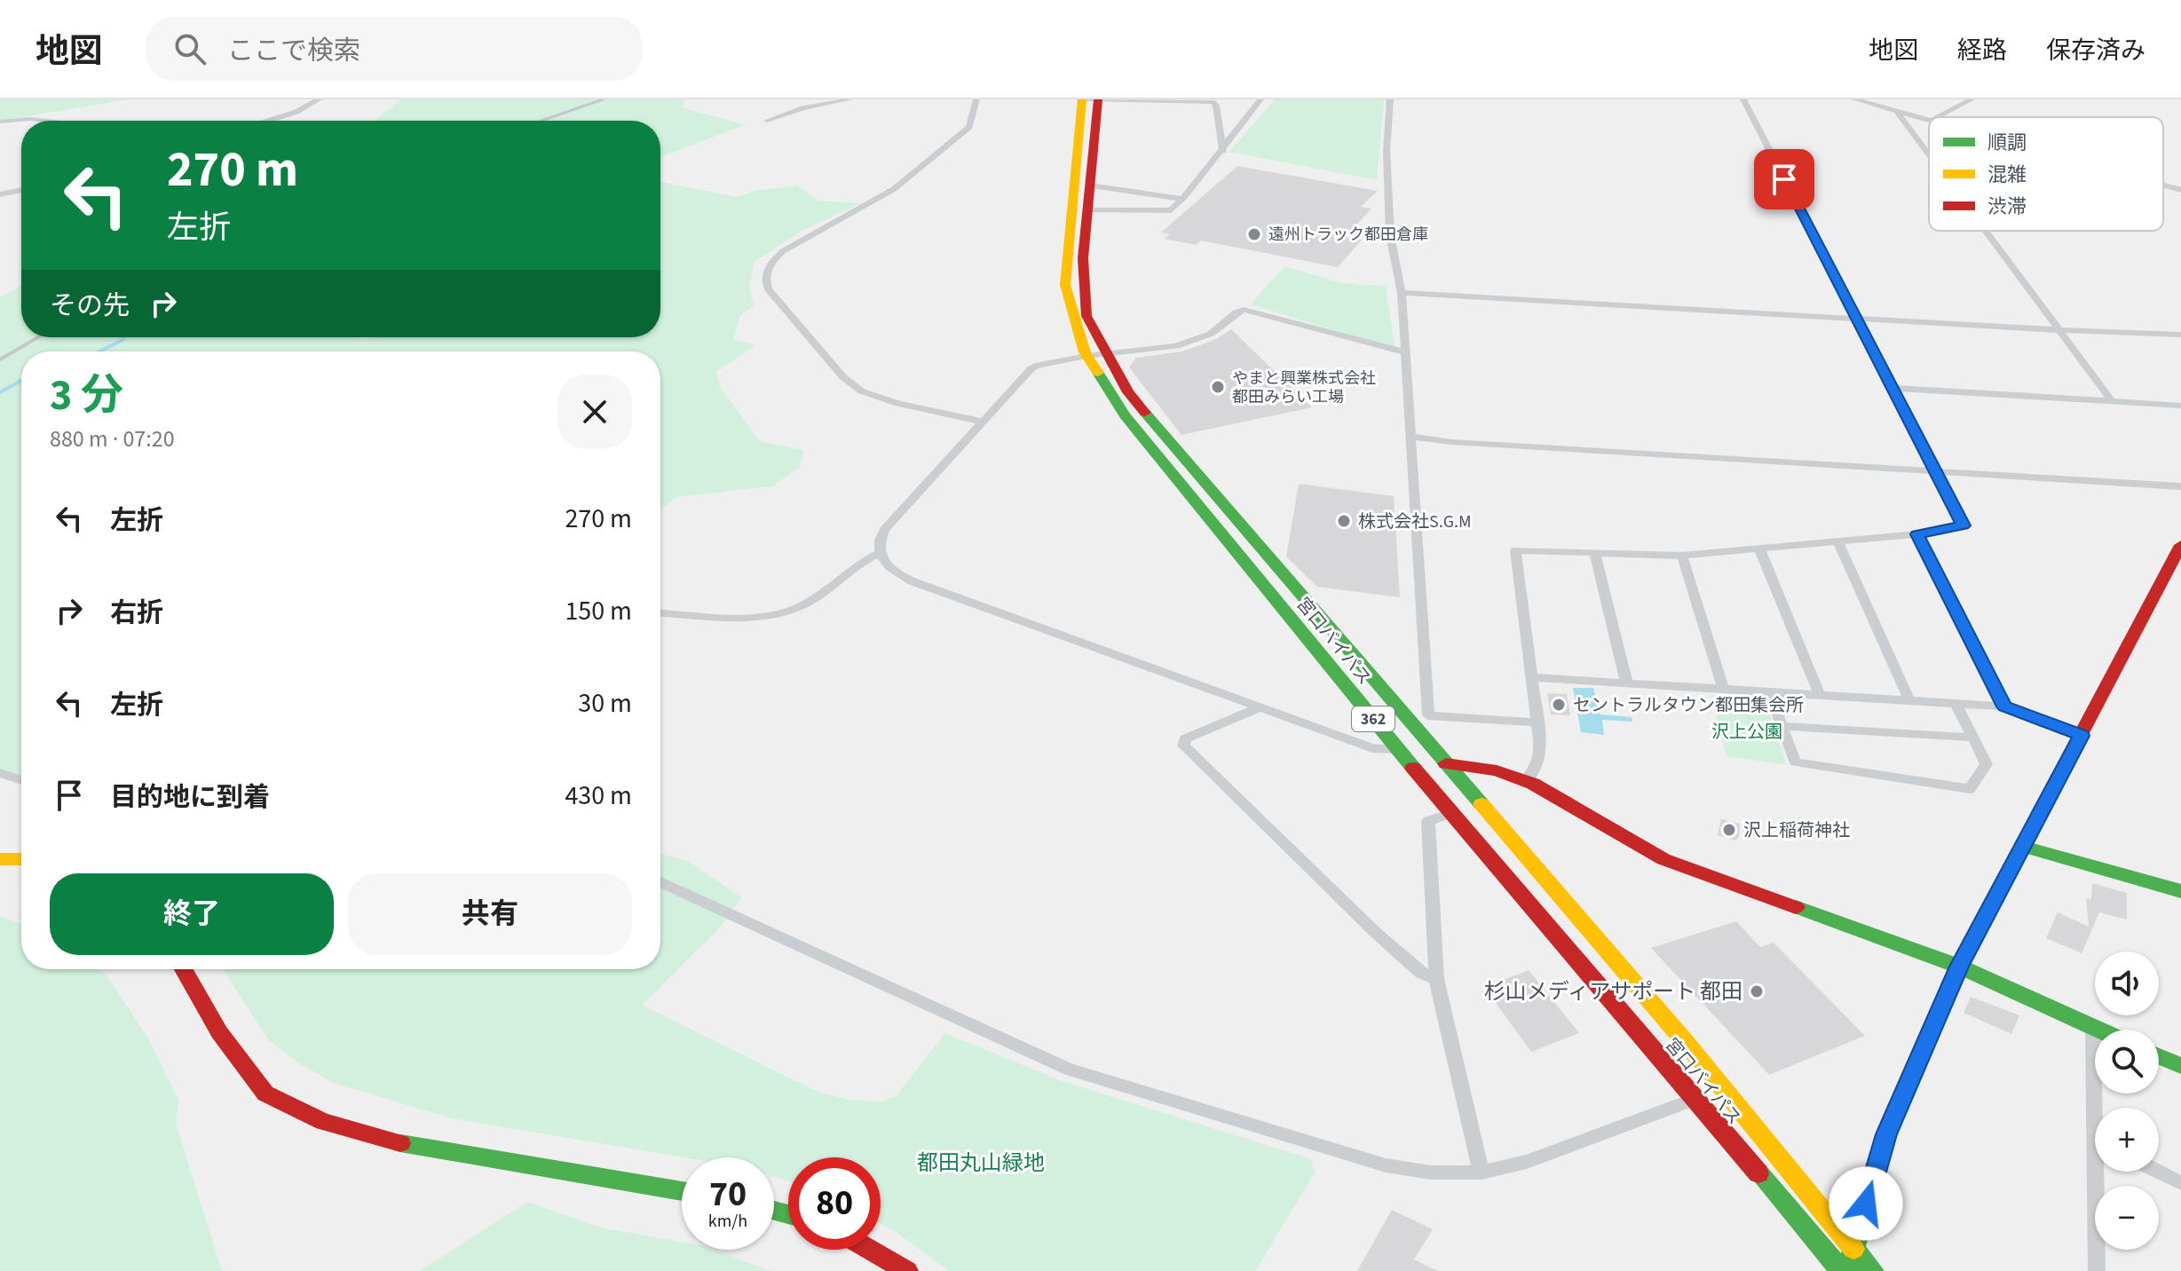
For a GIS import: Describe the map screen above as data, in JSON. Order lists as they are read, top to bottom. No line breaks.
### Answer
{"streets":{"main road":["宮口バイパス","362"]},"parks":["沢上公園","都田丸山緑地"],"places":["遠州トラック都田倉庫","やまと興業株式会社 都田みらい工場","株式会社S.G.M","セントラルタウン都田集会所","沢上稲荷神社","杉山メディアサポート 都田"],"legend":["順調","混雑","渋滞"],"page":{"header":"地図","search":"ここで検索","nav":["地図","経路","保存済み"],"turn":["270 m","左折"],"then":"その先","heading":["3 分","880 m · 07:20"],"list":[{"name":"左折","value":"270 m"},{"name":"右折","value":"150 m"},{"name":"左折","value":"30 m"},{"name":"目的地に到着","value":"430 m"}],"buttons":["終了","共有"],"map_buttons":["+","−"],"speed":"70 km/h","limit":"80"}}
